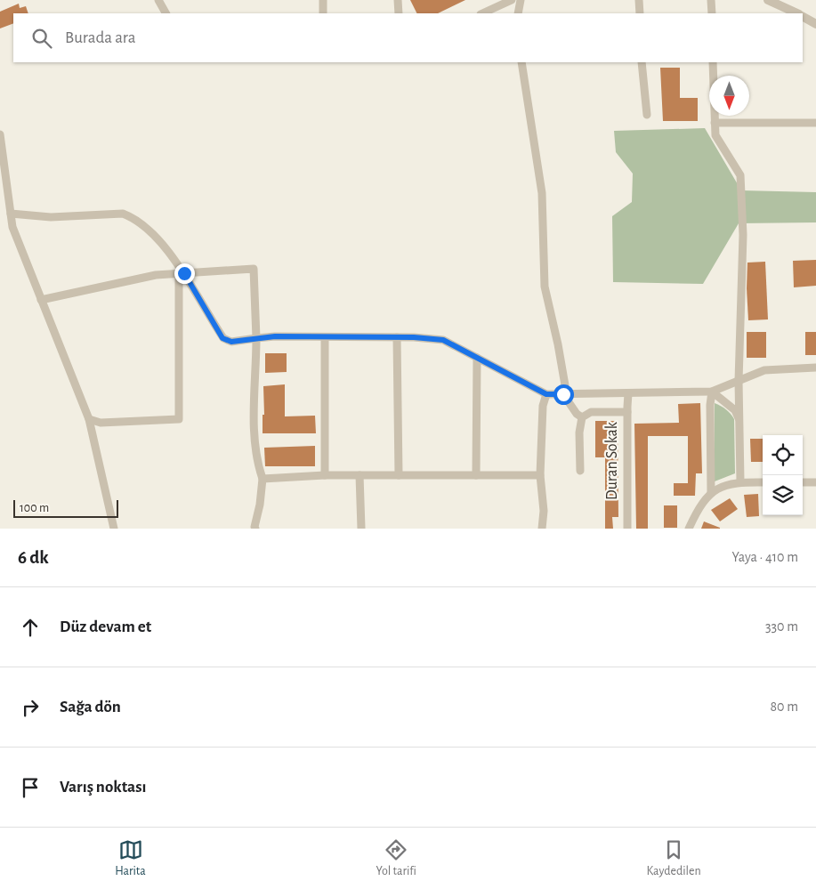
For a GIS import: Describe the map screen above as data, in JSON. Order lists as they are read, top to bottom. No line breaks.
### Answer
{"streets":{"street":["Duran Sokak"]},"scale_bar":"100 m","north":"bottom","page":{"search":"Burada ara","scale":"100 m","heading":["6 dk","Yaya · 410 m"],"list":[["Düz devam et","330 m"],["Sağa dön","80 m"],"Varış noktası"],"nav":["Harita","Yol tarifi","Kaydedilen"]}}
